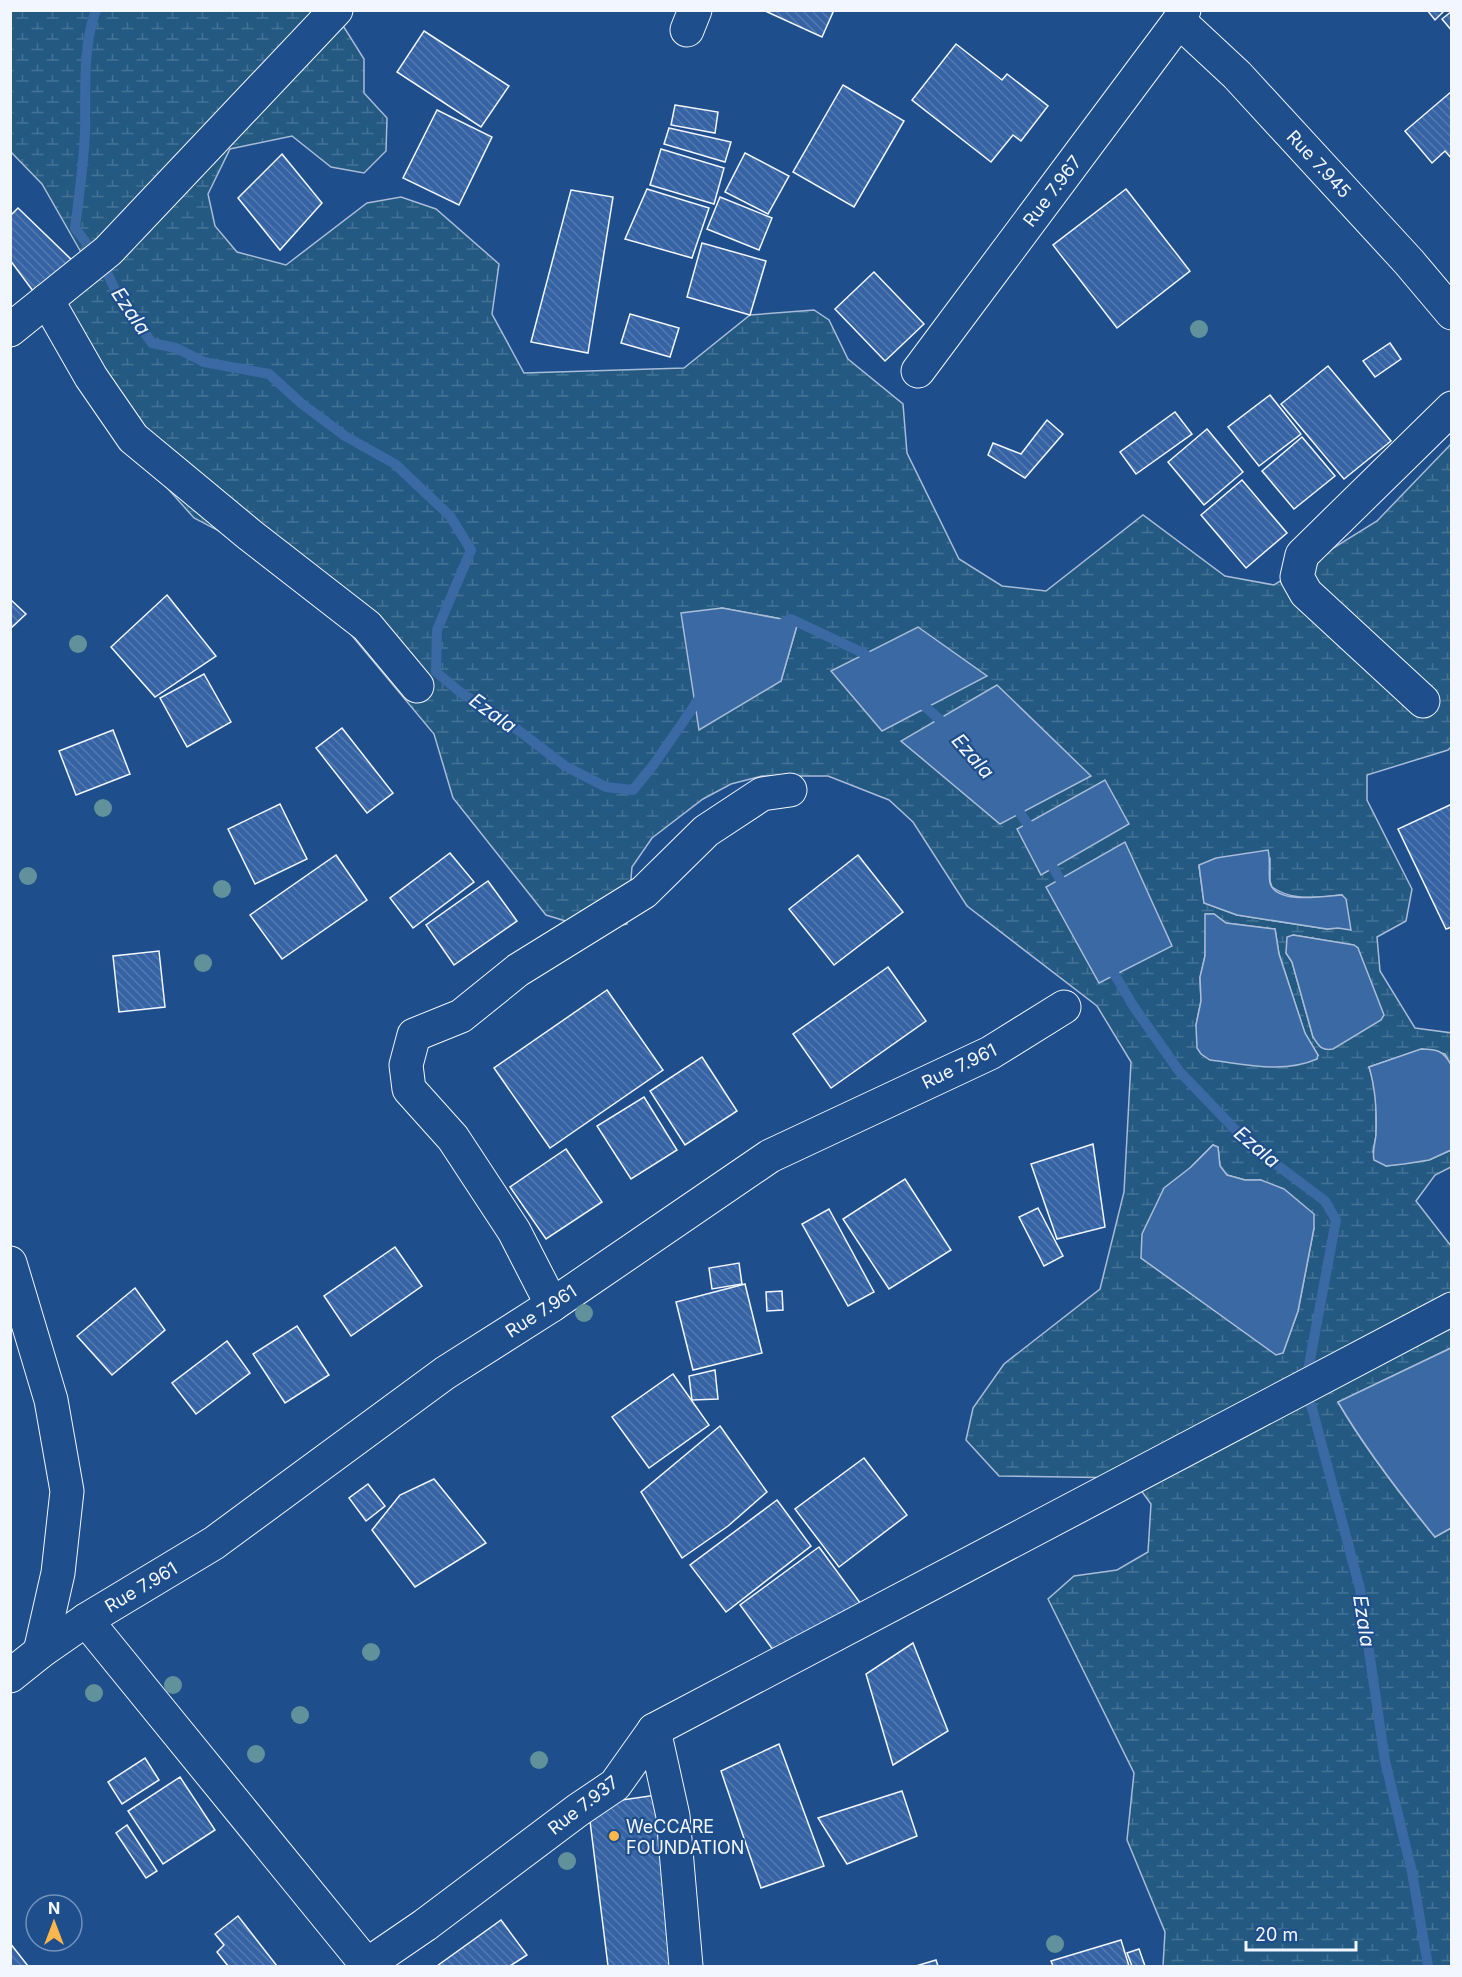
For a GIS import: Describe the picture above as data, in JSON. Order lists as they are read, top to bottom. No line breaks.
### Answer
{"streets":{"street":["Rue 7.945","Rue 7.967","Rue 7.961","Rue 7.937"]},"crossings":[["Rue 7.945","Rue 7.967"]],"water":["Ezala"],"places":["WeCCARE FOUNDATION"],"scale_bar":"20 m","north":"top"}
